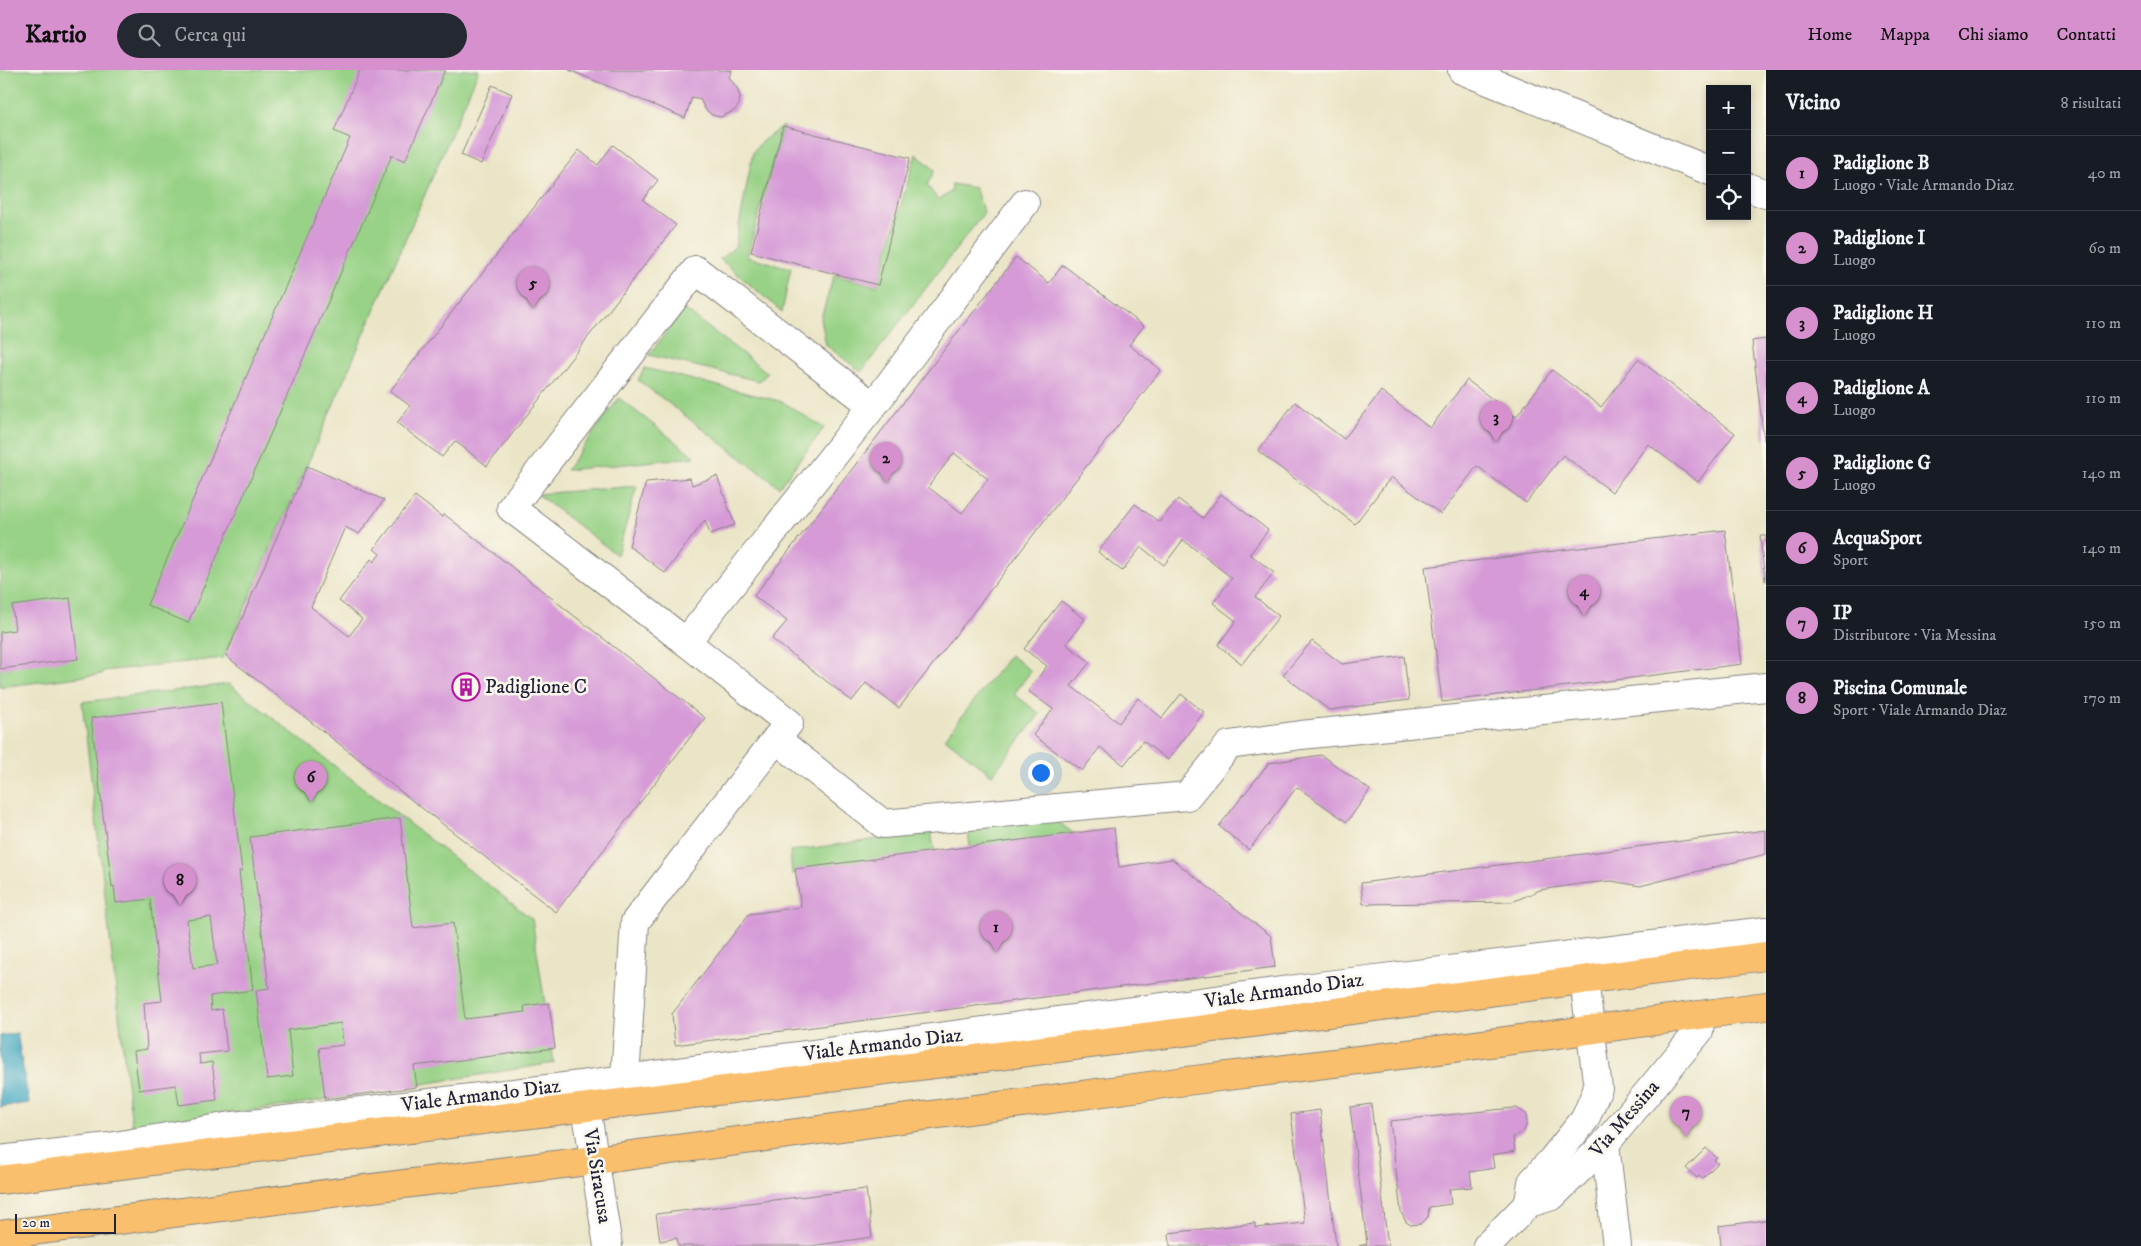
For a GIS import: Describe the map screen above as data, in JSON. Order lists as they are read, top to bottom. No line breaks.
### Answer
{"streets":{"main road":["Viale Armando Diaz"],"street":["Via Messina","Via Siracusa"]},"crossings":[["Viale Armando Diaz","Via Messina"],["Viale Armando Diaz","Via Siracusa"]],"places":{"building":["Padiglione C"]},"scale_bar":"20 m","page":{"header":"Kartio","search":"Cerca qui","nav":["Home","Mappa","Chi siamo","Contatti"],"heading":["Vicino","8 risultati"],"map_buttons":["+","−"],"list":[{"mark":"1","name":"Padiglione B","note":"Luogo · Viale Armando Diaz","value":"40 m"},{"mark":"2","name":"Padiglione I","note":"Luogo","value":"60 m"},{"mark":"3","name":"Padiglione H","note":"Luogo","value":"110 m"},{"mark":"4","name":"Padiglione A","note":"Luogo","value":"110 m"},{"mark":"5","name":"Padiglione G","note":"Luogo","value":"140 m"},{"mark":"6","name":"AcquaSport","note":"Sport","value":"140 m"},{"mark":"7","name":"IP","note":"Distributore · Via Messina","value":"150 m"},{"mark":"8","name":"Piscina Comunale","note":"Sport · Viale Armando Diaz","value":"170 m"}],"pins":["5","3","2","4","6","8","1","7"],"scale":"20 m"}}
